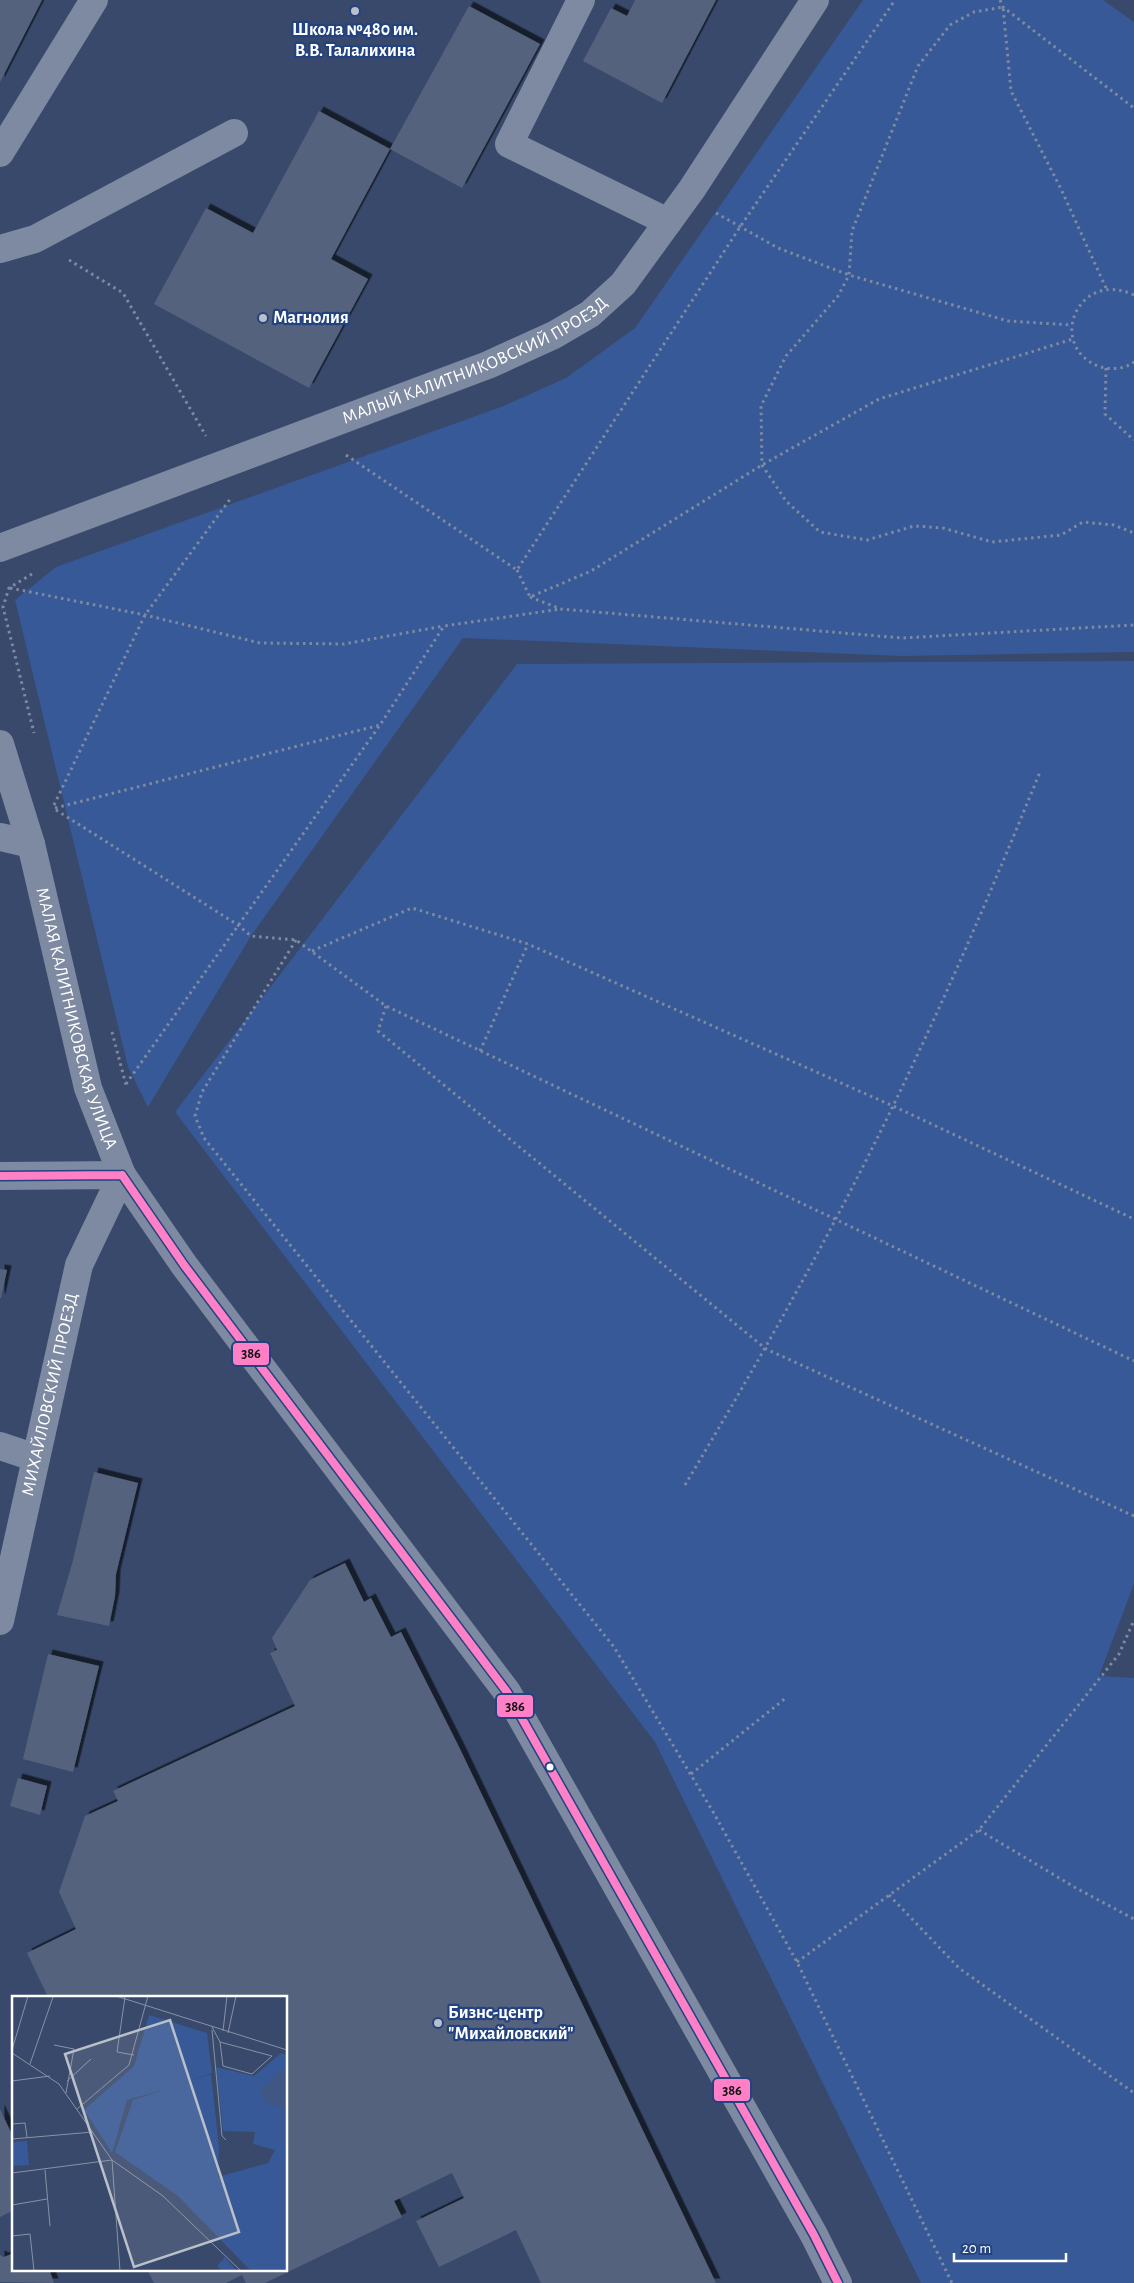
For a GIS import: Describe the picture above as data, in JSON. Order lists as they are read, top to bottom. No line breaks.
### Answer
{"streets":{"street":["МАЛЫЙ КАЛИТНИКОВСКИЙ ПРОЕЗД","МАЛАЯ КАЛИТНИКОВСКАЯ УЛИЦА","МИХАЙЛОВСКИЙ ПРОЕЗД"]},"crossings":[["МАЛАЯ КАЛИТНИКОВСКАЯ УЛИЦА","МИХАЙЛОВСКИЙ ПРОЕЗД"]],"places":["Школа №480 им. В.В. Талалихина","Магнолия","Бизнс-центр \"Михайловский\""],"lines":["transit line 386"],"scale_bar":"20 m"}
